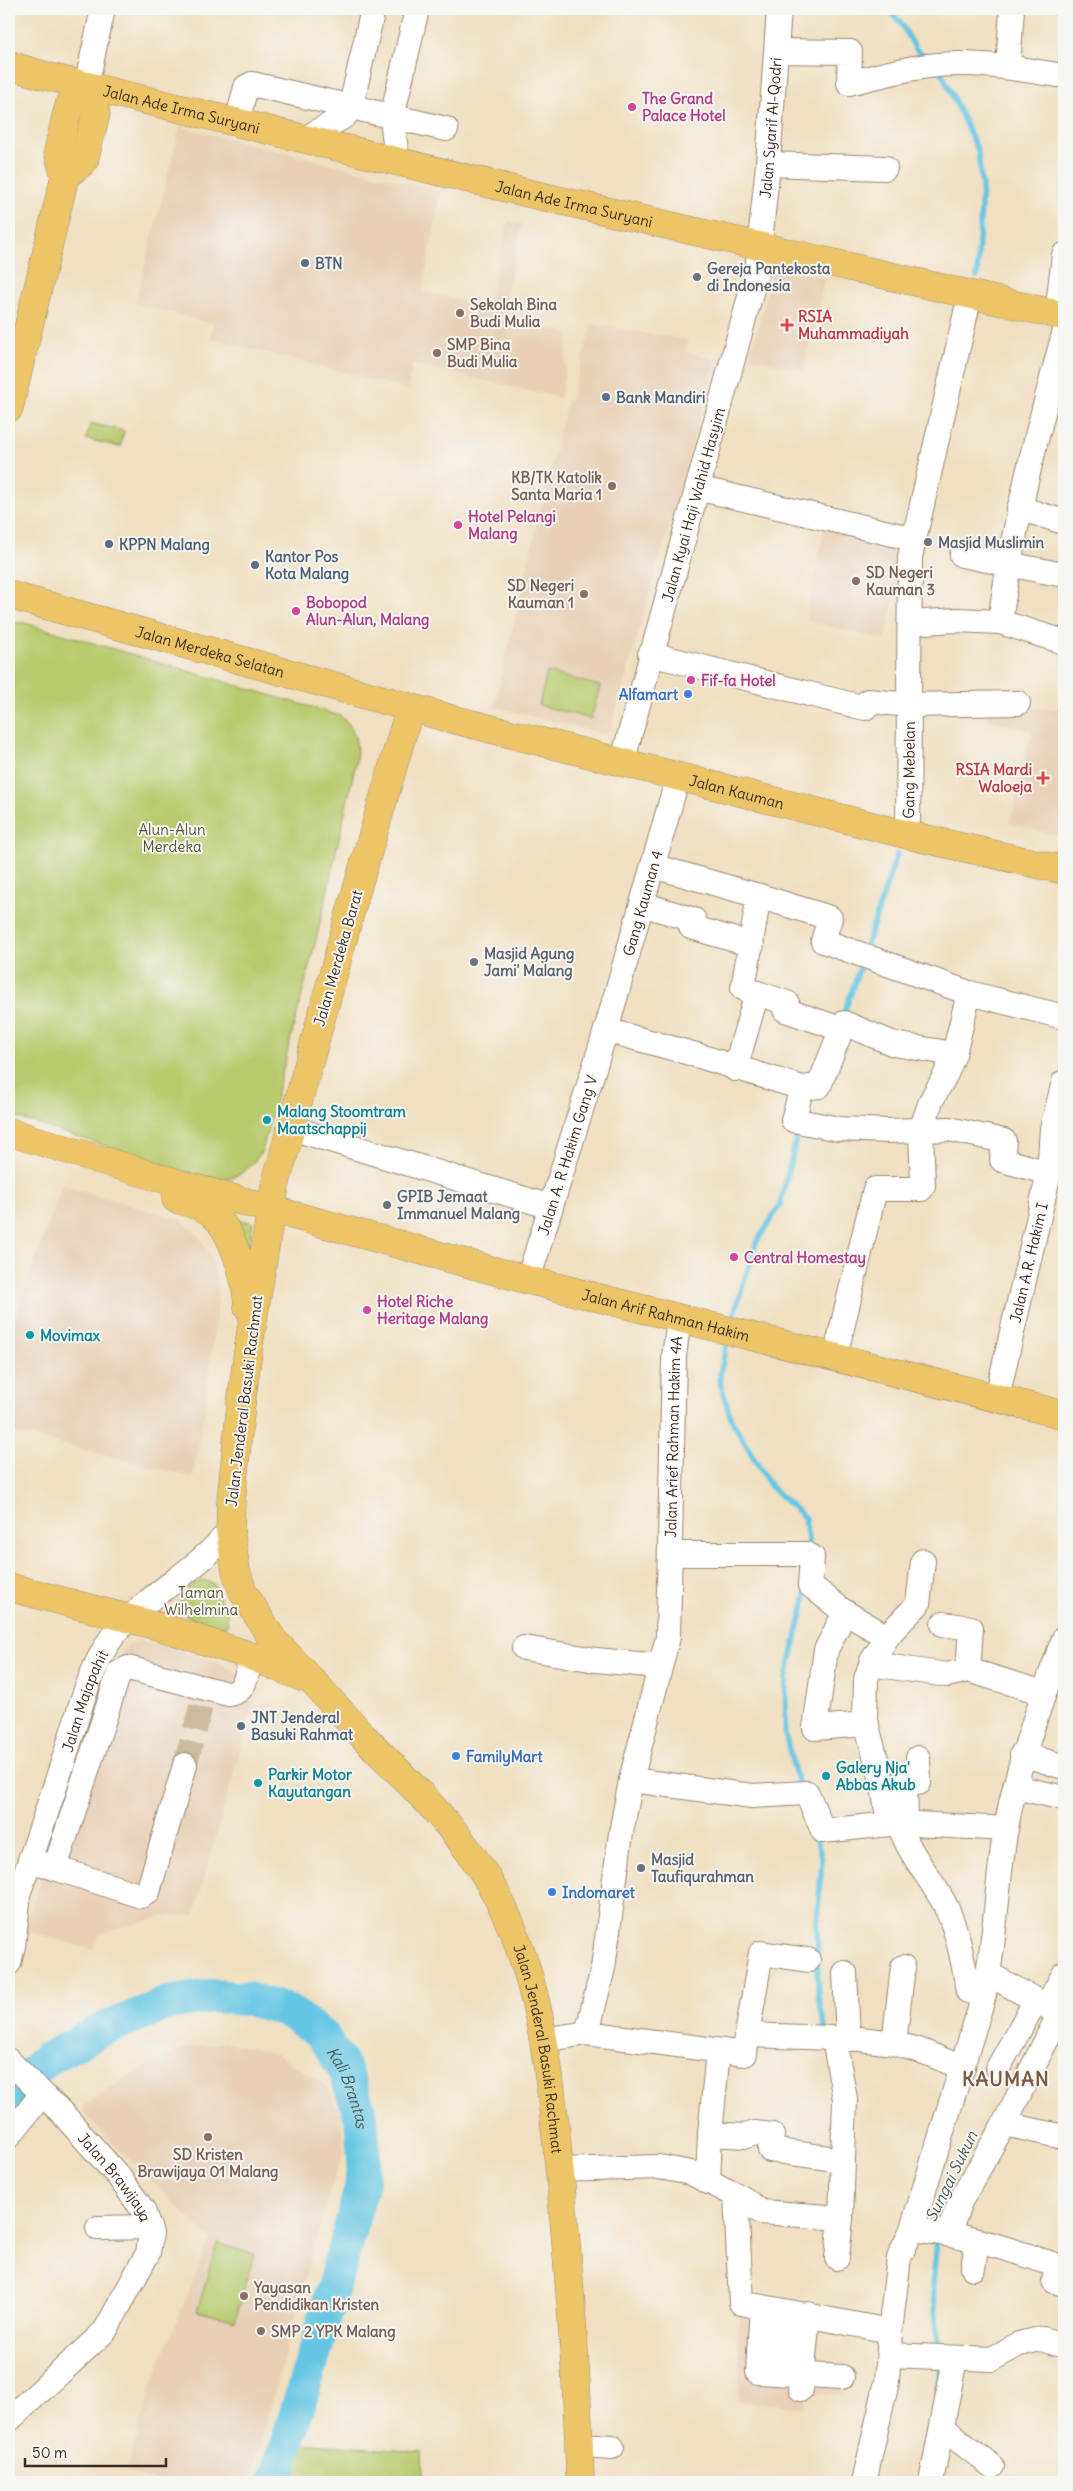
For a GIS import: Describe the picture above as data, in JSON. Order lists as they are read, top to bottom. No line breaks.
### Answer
{"streets":{"main road":["Jalan Ade Irma Suryani","Jalan Merdeka Selatan","Jalan Kauman","Jalan Merdeka Barat","Jalan Arif Rahman Hakim","Jalan Jenderal Basuki Rachmat"],"street":["Jalan Syarif Al-Qodri","Jalan Kyai Haji Wahid Hasyim","Gang Mebelan","Gang Kauman 4","Jalan A. R Hakim Gang V","Jalan A.R. Hakim I","Jalan Arief Rahman Hakim 4A","Jalan Majapahit","Jalan Brawijaya"]},"crossings":[["Jalan Ade Irma Suryani","Jalan Syarif Al-Qodri"],["Jalan Ade Irma Suryani","Jalan Kyai Haji Wahid Hasyim"],["Jalan Ade Irma Suryani","Gang Mebelan"],["Jalan Syarif Al-Qodri","Jalan Kyai Haji Wahid Hasyim"],["Jalan Kyai Haji Wahid Hasyim","Jalan Kauman"],["Jalan Merdeka Selatan","Jalan Kauman"],["Jalan Merdeka Selatan","Jalan Merdeka Barat"],["Gang Mebelan","Jalan Kauman"],["Jalan Kauman","Gang Kauman 4"],["Jalan Kauman","Jalan Merdeka Barat"],["Gang Kauman 4","Jalan A. R Hakim Gang V"],["Jalan Merdeka Barat","Jalan Arif Rahman Hakim"],["Jalan Merdeka Barat","Jalan Jenderal Basuki Rachmat"],["Jalan A. R Hakim Gang V","Jalan Arif Rahman Hakim"],["Jalan A.R. Hakim I","Jalan Arif Rahman Hakim"],["Jalan Arif Rahman Hakim","Jalan Jenderal Basuki Rachmat"],["Jalan Arif Rahman Hakim","Jalan Arief Rahman Hakim 4A"],["Jalan Jenderal Basuki Rachmat","Jalan Majapahit"]],"districts":["KAUMAN"],"water":["Kali Brantas","Sungai Sukun"],"parks":["Alun-Alun Merdeka","Taman Wilhelmina"],"places":{"other":["The Grand Palace Hotel","BTN","Gereja Pantekosta di Indonesia","Sekolah Bina Budi Mulia","SMP Bina Budi Mulia","Bank Mandiri","KB/TK Katolik Santa Maria 1","Hotel Pelangi Malang","Masjid Muslimin","KPPN Malang","Kantor Pos Kota Malang","SD Negeri Kauman 3","SD Negeri Kauman 1","Bobopod Alun-Alun, Malang","Fif-fa Hotel","Alfamart","Masjid Agung Jami' Malang","Malang Stoomtram Maatschappij","GPIB Jemaat Immanuel Malang","Central Homestay","Hotel Riche Heritage Malang","Movimax","JNT Jenderal Basuki Rahmat","FamilyMart","Galery Nja' Abbas Akub","Parkir Motor Kayutangan","Masjid Taufiqurahman","Indomaret","SD Kristen Brawijaya 01 Malang","Yayasan Pendidikan Kristen","SMP 2 YPK Malang"],"health":["RSIA Muhammadiyah","RSIA Mardi Waloeja"]},"scale_bar":"50 m"}
